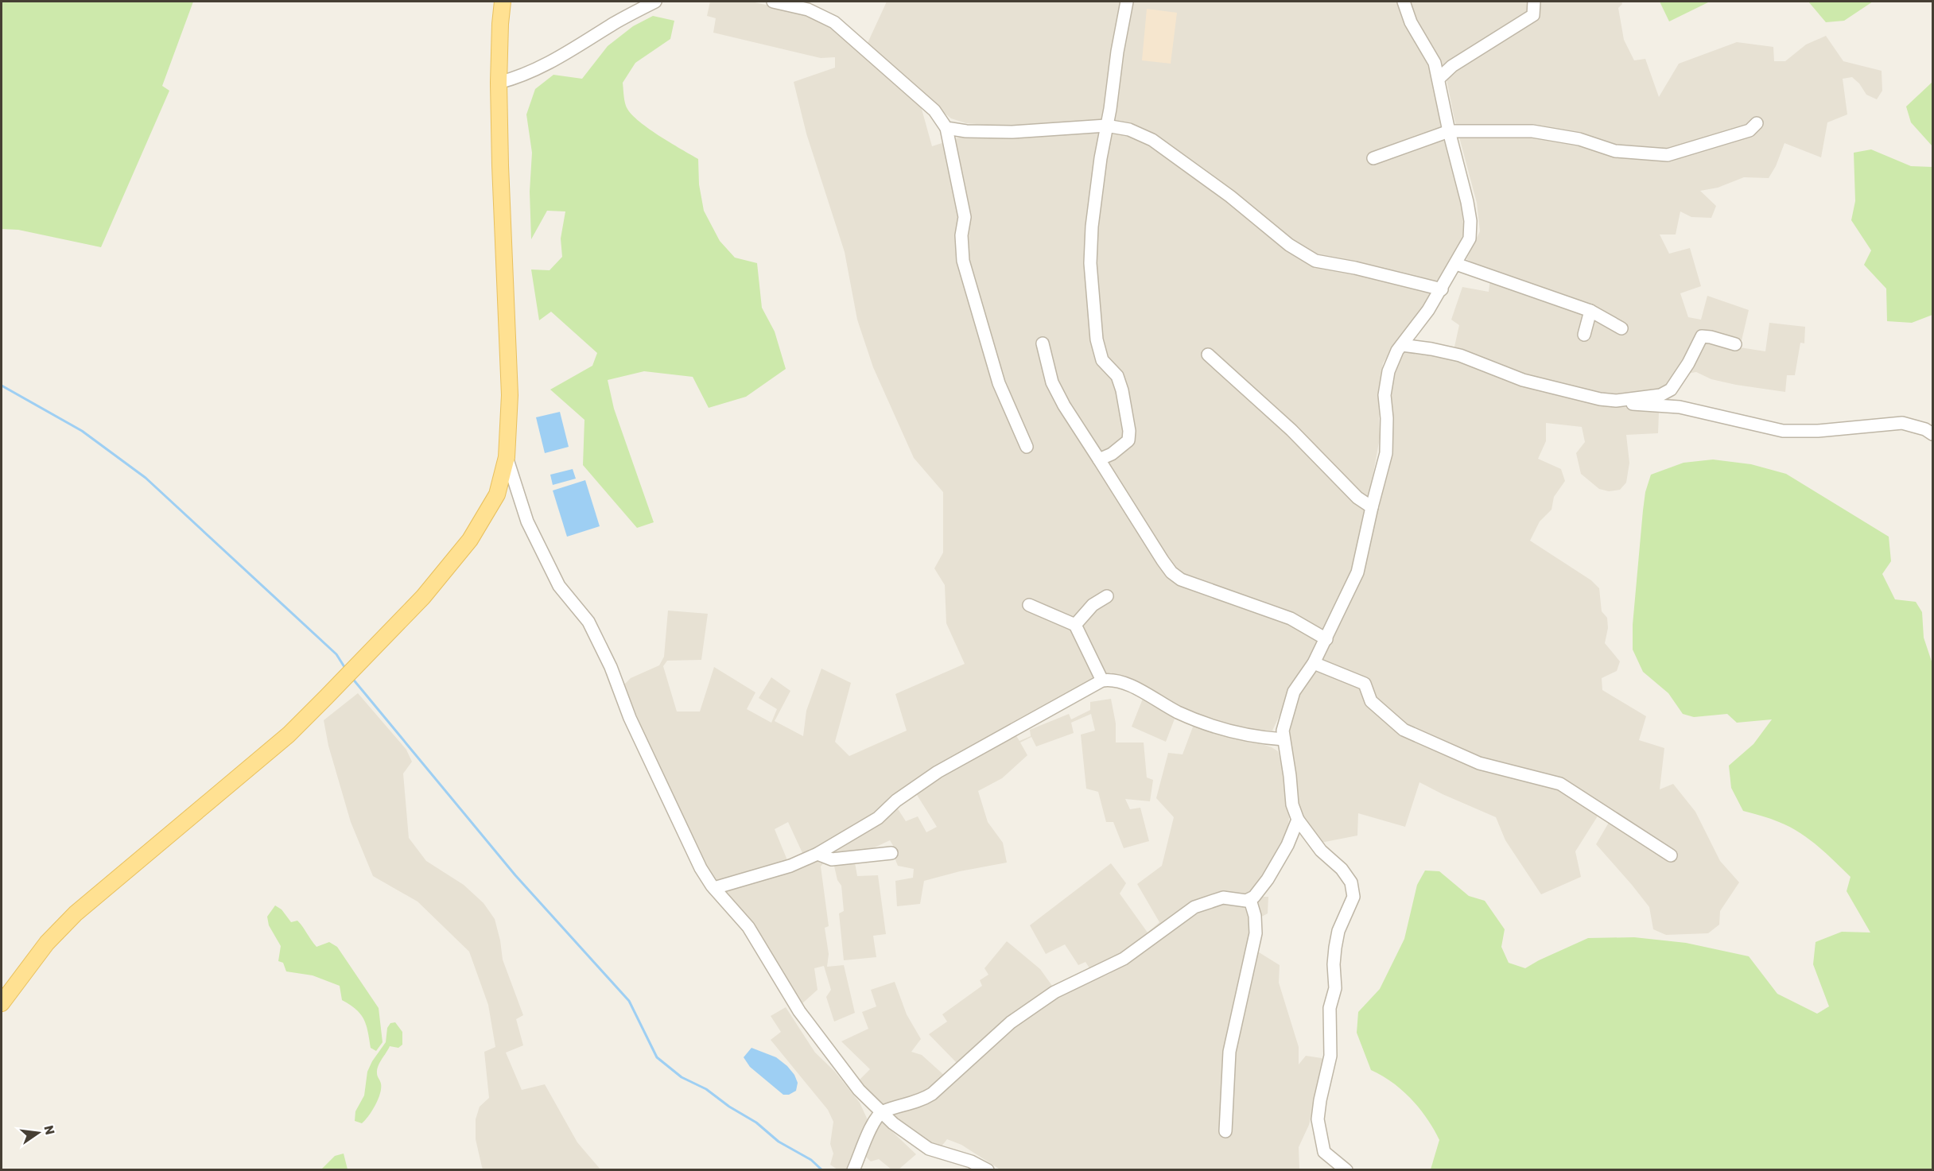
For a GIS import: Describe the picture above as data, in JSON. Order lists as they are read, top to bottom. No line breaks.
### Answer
{"north":"right"}
